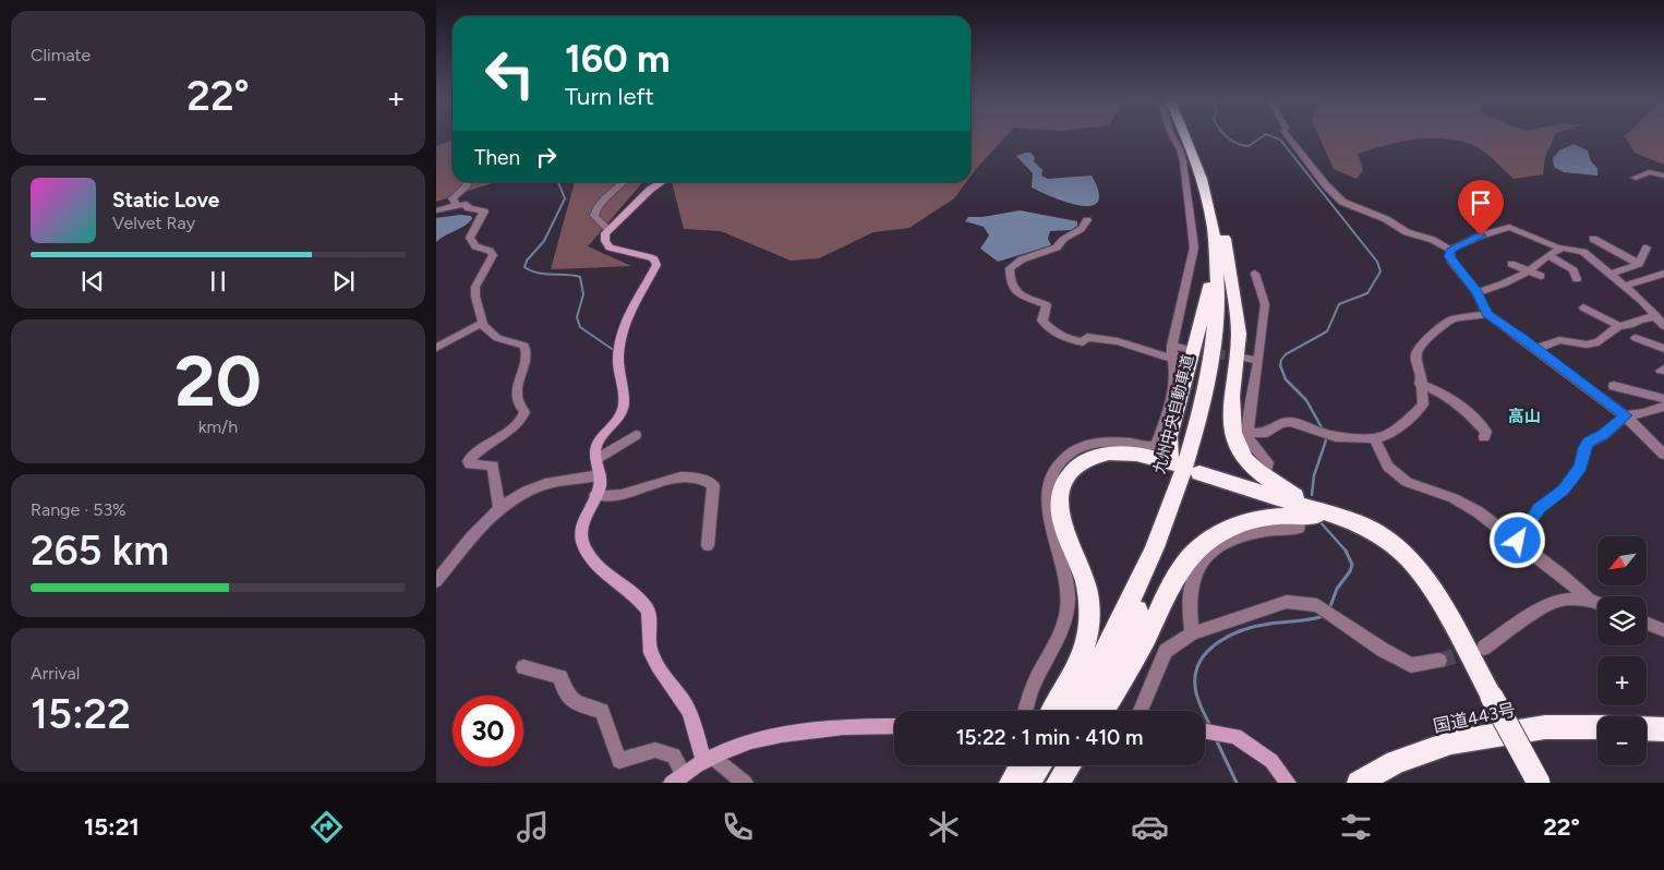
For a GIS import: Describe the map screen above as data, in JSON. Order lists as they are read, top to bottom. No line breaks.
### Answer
{"streets":{"highway":["九州中央自動車道","国道443号"]},"districts":["高山"],"north":"bottom left","page":{"tile":["Climate",["20","km/h"],["Range · 53%","265 km"],["Arrival","15:22"]],"turn":["160 m","Turn left"],"heat":["−","22°","+"],"then":"Then","song":["Static Love","Velvet Ray"],"map_buttons":["+","−"],"limit":"30","trip":"15:22 · 1 min · 410 m","tabs":["15:21","22°"]}}
